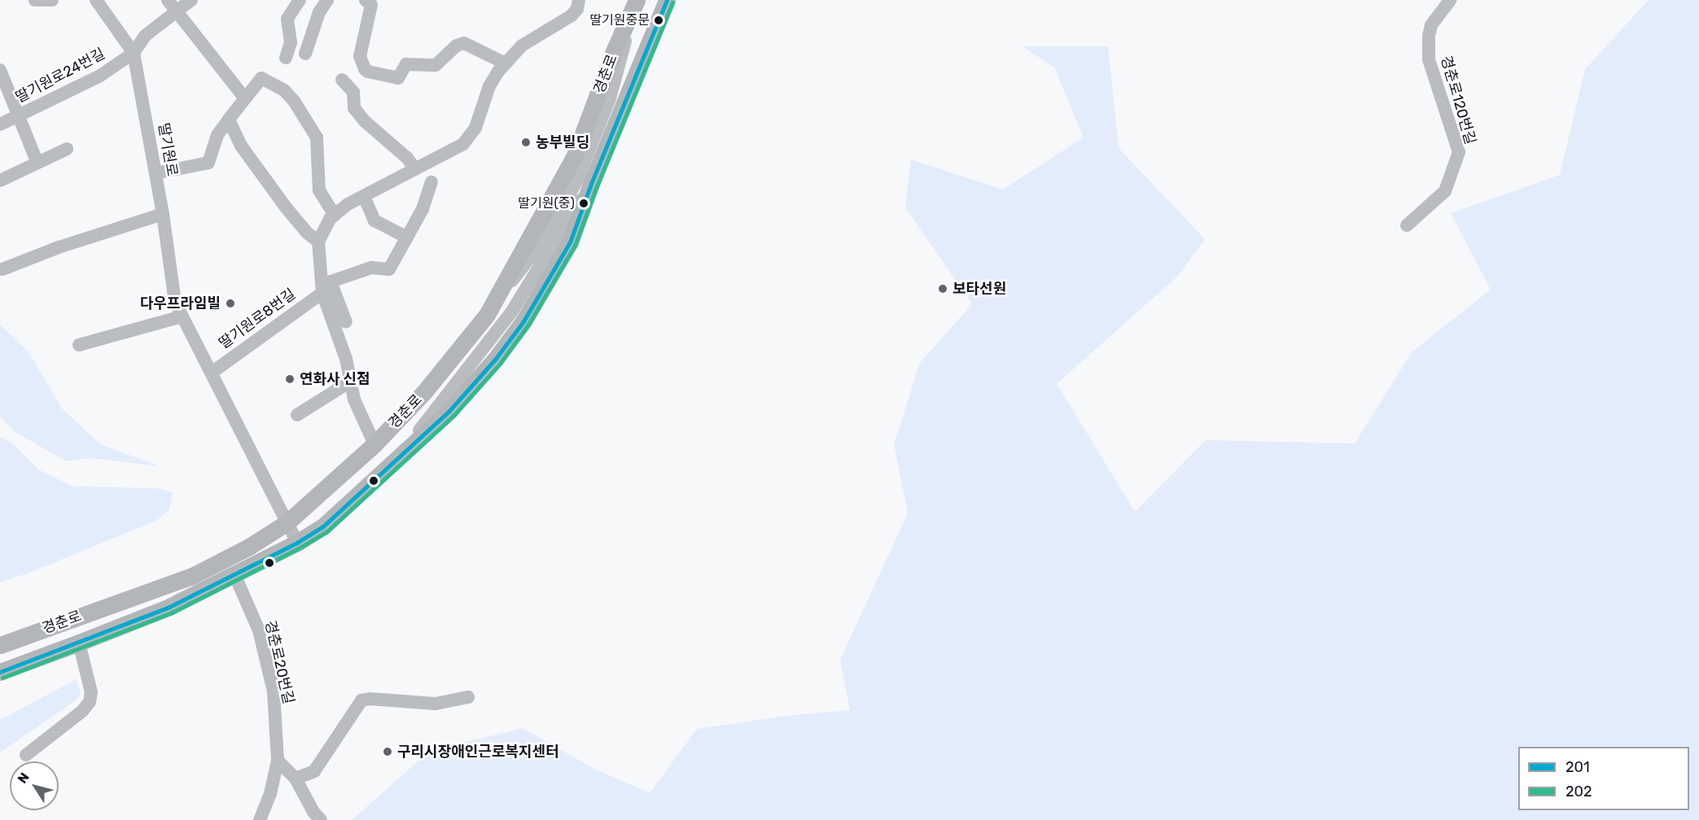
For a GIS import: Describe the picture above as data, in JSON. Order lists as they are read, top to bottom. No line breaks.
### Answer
{"streets":{"main road":["경춘로"],"street":["딸기원로24번길","경춘로120번길","딸기원로","딸기원로8번길","경춘로20번길"]},"crossings":[["경춘로","딸기원로"],["경춘로","경춘로20번길"],["딸기원로24번길","딸기원로"],["딸기원로","딸기원로8번길"]],"places":["딸기원중문","농부빌딩","딸기원(중)","보타선원","다우프라임빌","연화사 신점","구리시장애인근로복지센터"],"lines":["transit line 201","transit line 202"],"legend":["201","202"],"north":"top left"}
